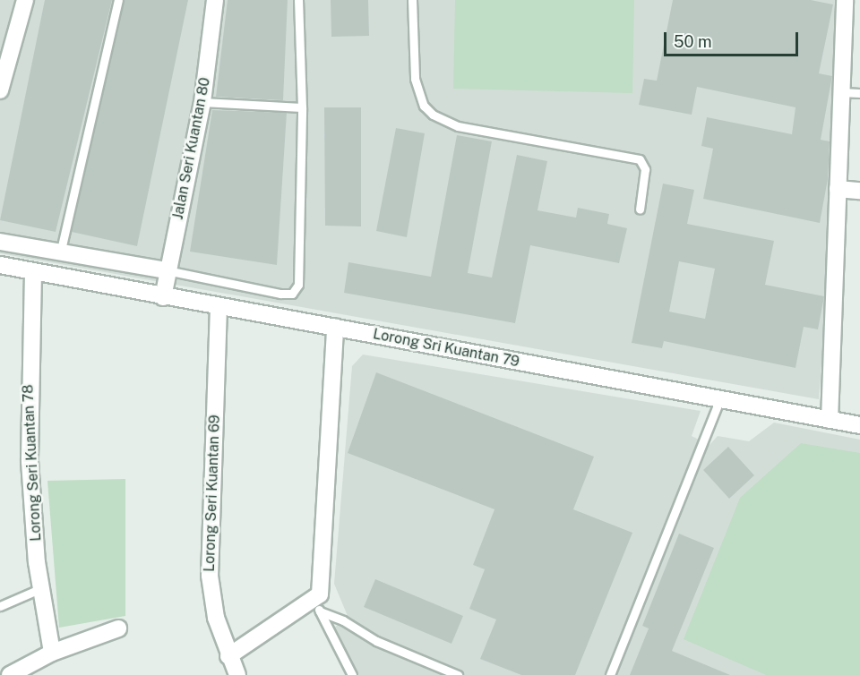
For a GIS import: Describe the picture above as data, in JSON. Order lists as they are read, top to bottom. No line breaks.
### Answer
{"streets":{"street":["Jalan Seri Kuantan 80","Lorong Sri Kuantan 79","Lorong Seri Kuantan 78","Lorong Seri Kuantan 69"]},"crossings":[["Jalan Seri Kuantan 80","Lorong Sri Kuantan 79"],["Lorong Sri Kuantan 79","Lorong Seri Kuantan 78"],["Lorong Sri Kuantan 79","Lorong Seri Kuantan 69"]],"scale_bar":"50 m"}
